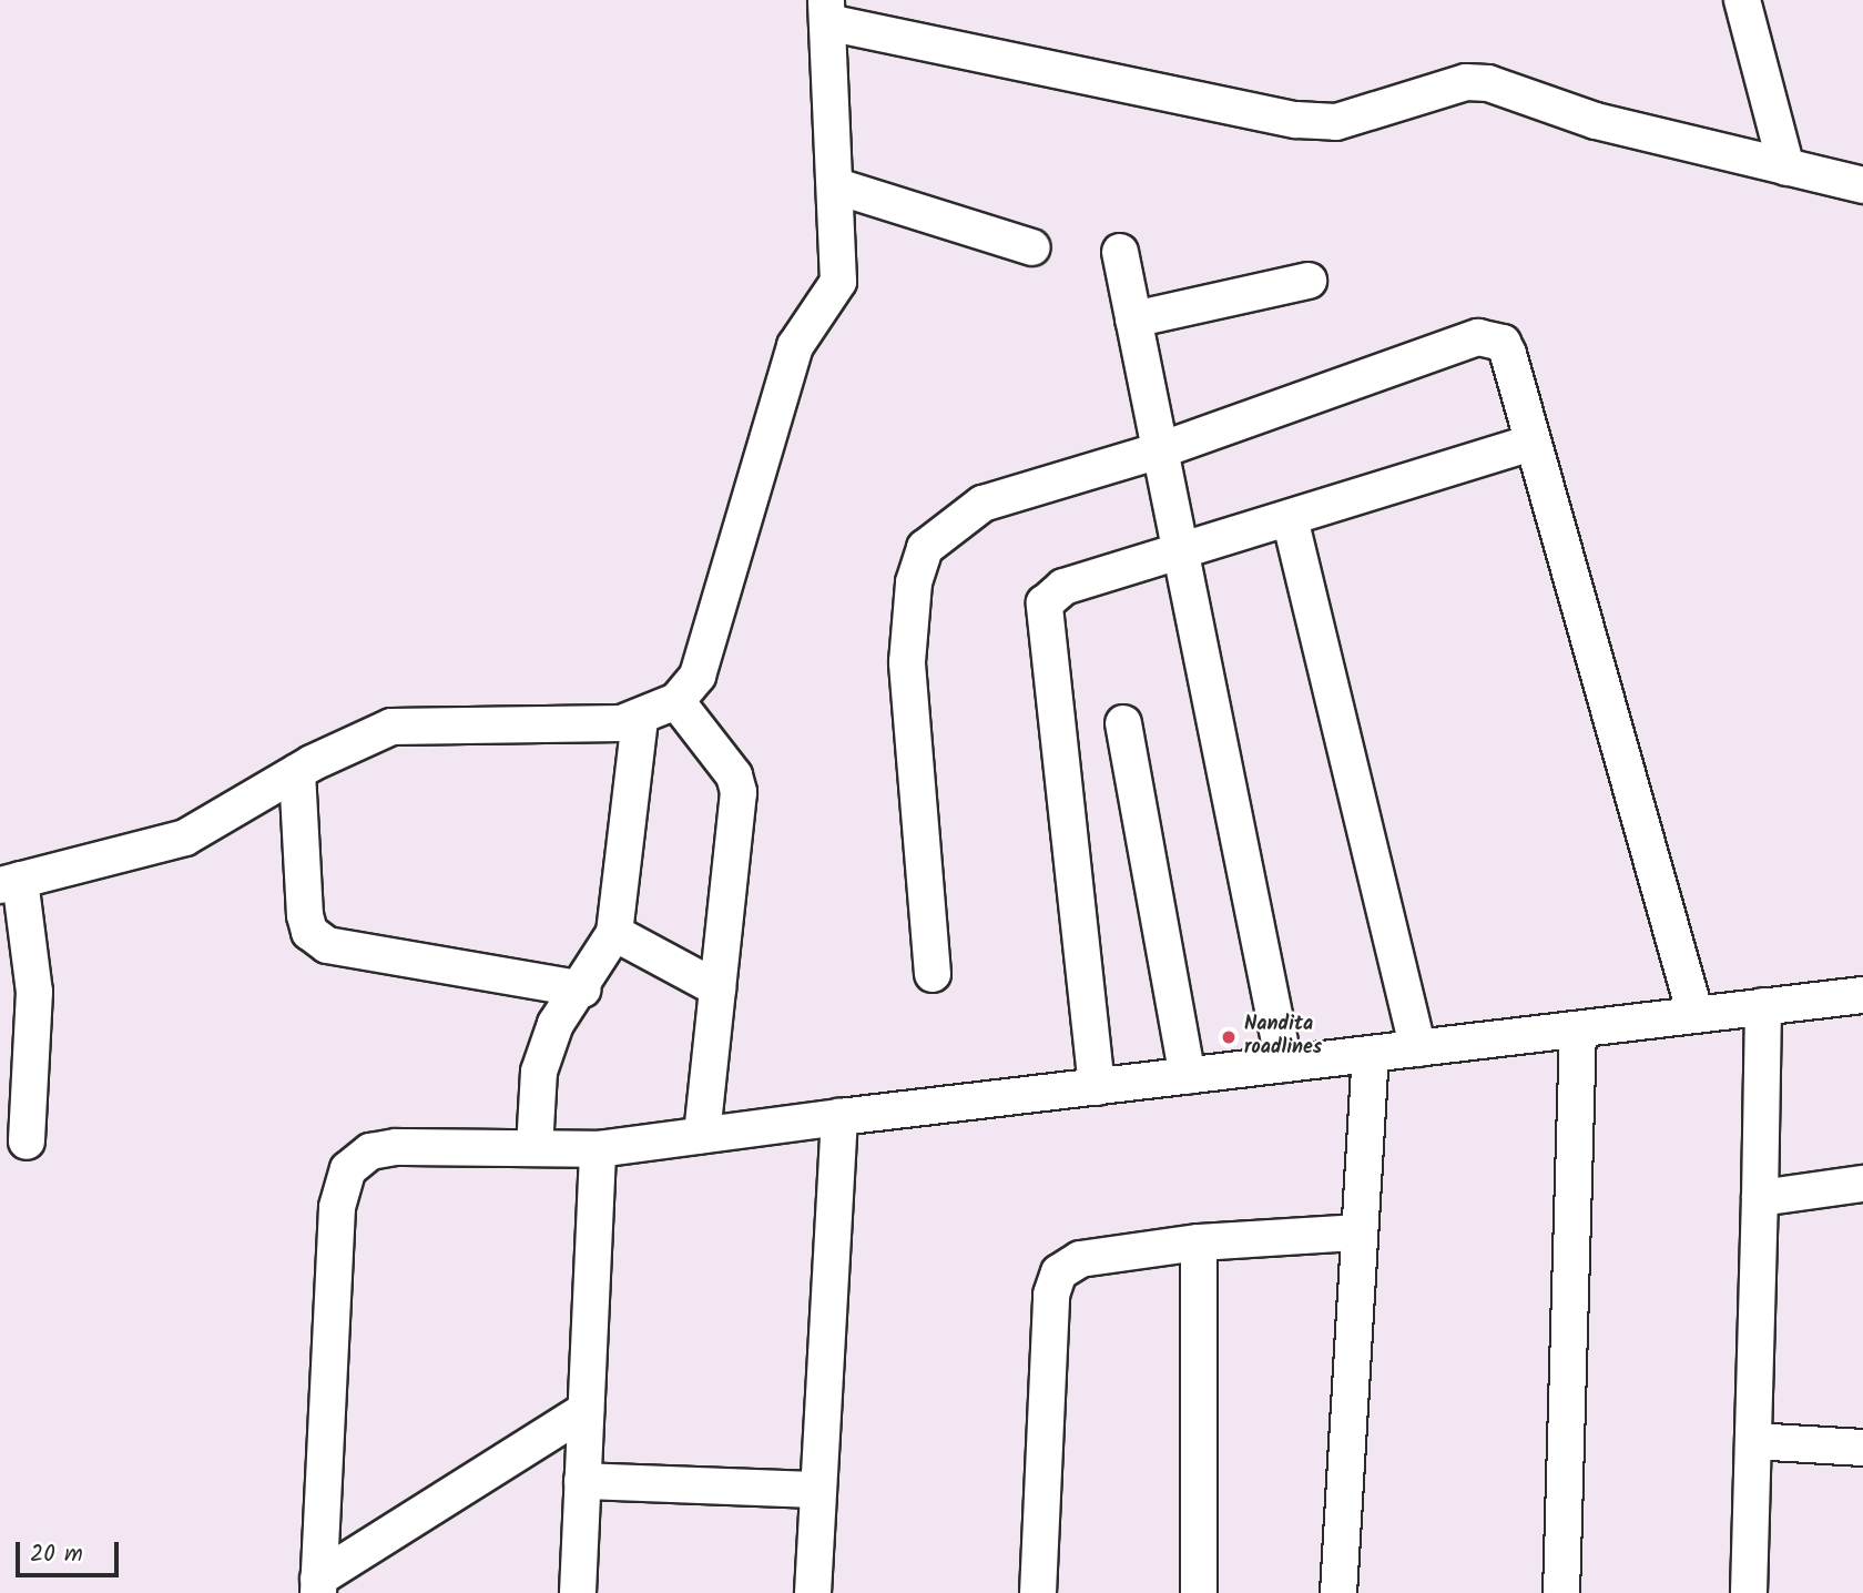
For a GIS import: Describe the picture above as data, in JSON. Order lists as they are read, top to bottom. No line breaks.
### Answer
{"places":["Nandita roadlines"],"scale_bar":"20 m"}
